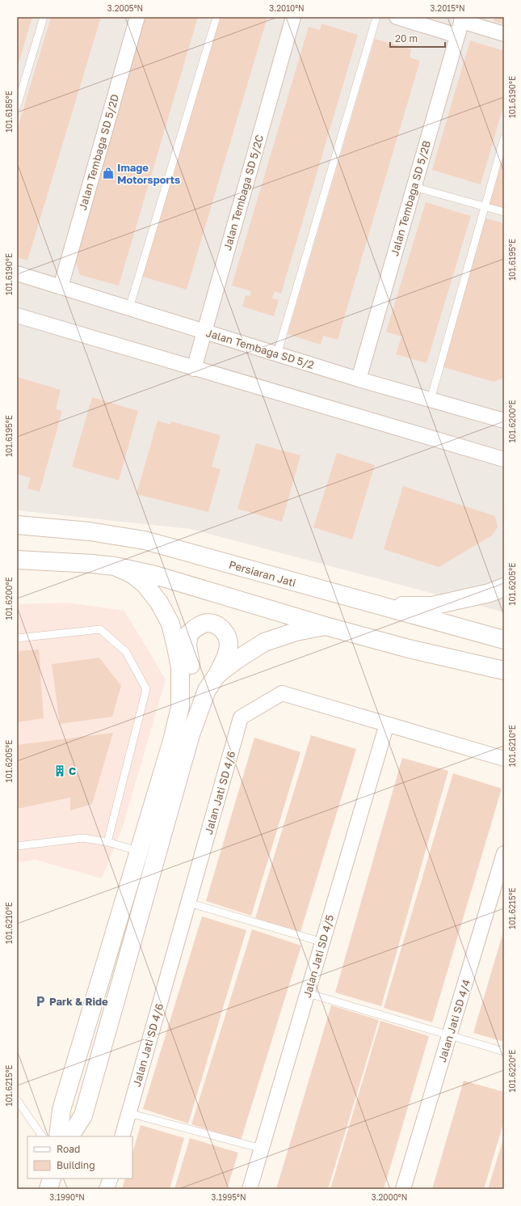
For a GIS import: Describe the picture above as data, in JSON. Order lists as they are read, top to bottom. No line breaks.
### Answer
{"streets":{"main road":["Persiaran Jati"],"street":["Jalan Tembaga SD 5/2D","Jalan Tembaga SD 5/2C","Jalan Tembaga SD 5/2B","Jalan Tembaga SD 5/2","Jalan Jati SD 4/6","Jalan Jati SD 4/5","Jalan Jati SD 4/4"]},"crossings":[["Jalan Tembaga SD 5/2D","Jalan Tembaga SD 5/2"],["Jalan Tembaga SD 5/2C","Jalan Tembaga SD 5/2"],["Jalan Tembaga SD 5/2B","Jalan Tembaga SD 5/2"],["Jalan Jati SD 4/6","Jalan Jati SD 4/5"]],"places":{"shop":["Image Motorsports"],"building":["C"],"parking":["Park & Ride"]},"legend":["Road","Building"],"scale_bar":"20 m","coordinates":["3.2005°N","3.2010°N","3.2015°N","101.6190°E","101.6185°E","101.6195°E","101.6200°E","101.6205°E","101.6210°E","101.6215°E","101.6220°E","3.1990°N","3.1995°N","3.2000°N"]}
